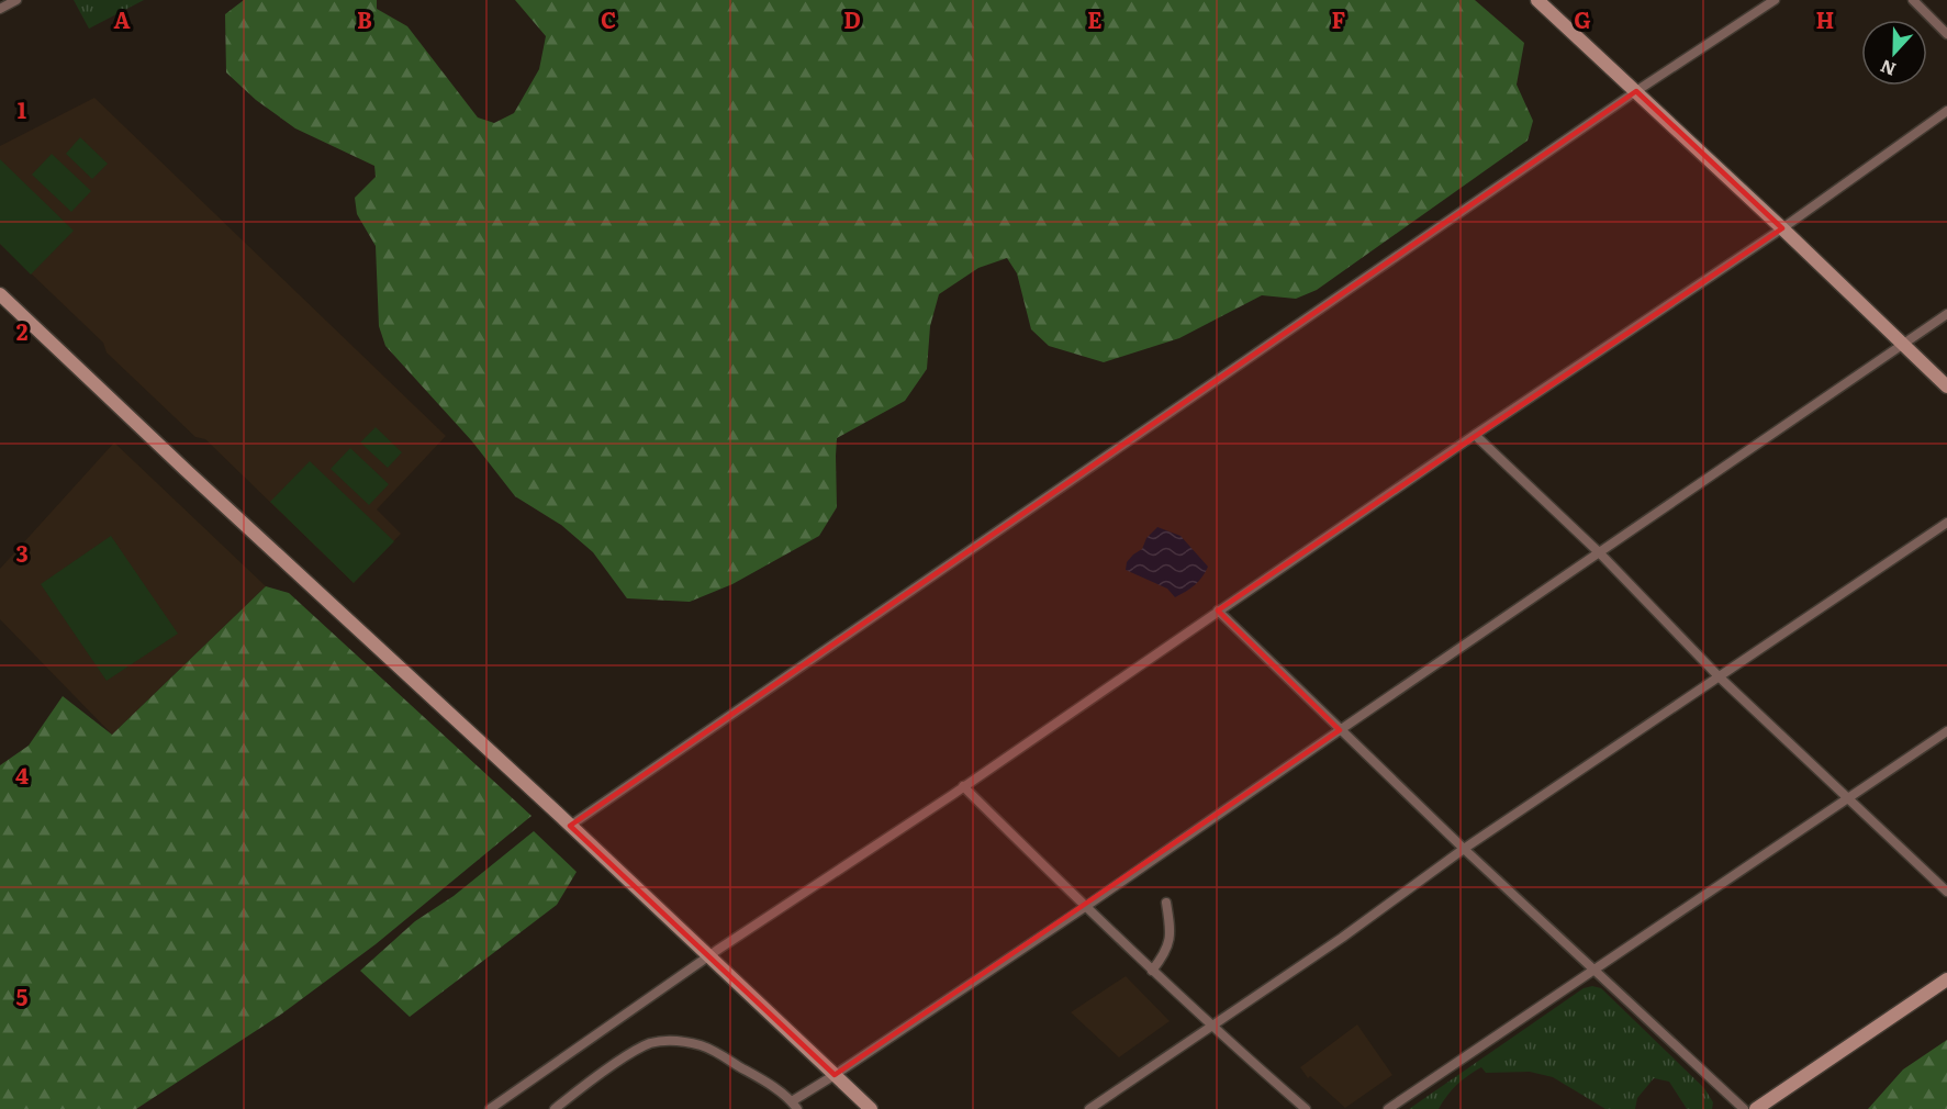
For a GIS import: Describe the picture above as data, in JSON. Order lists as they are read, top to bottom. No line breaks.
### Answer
{"north":"bottom","grid":{"columns":["A","B","C","D","E","F","G","H"],"rows":["1","2","3","4","5"]}}
